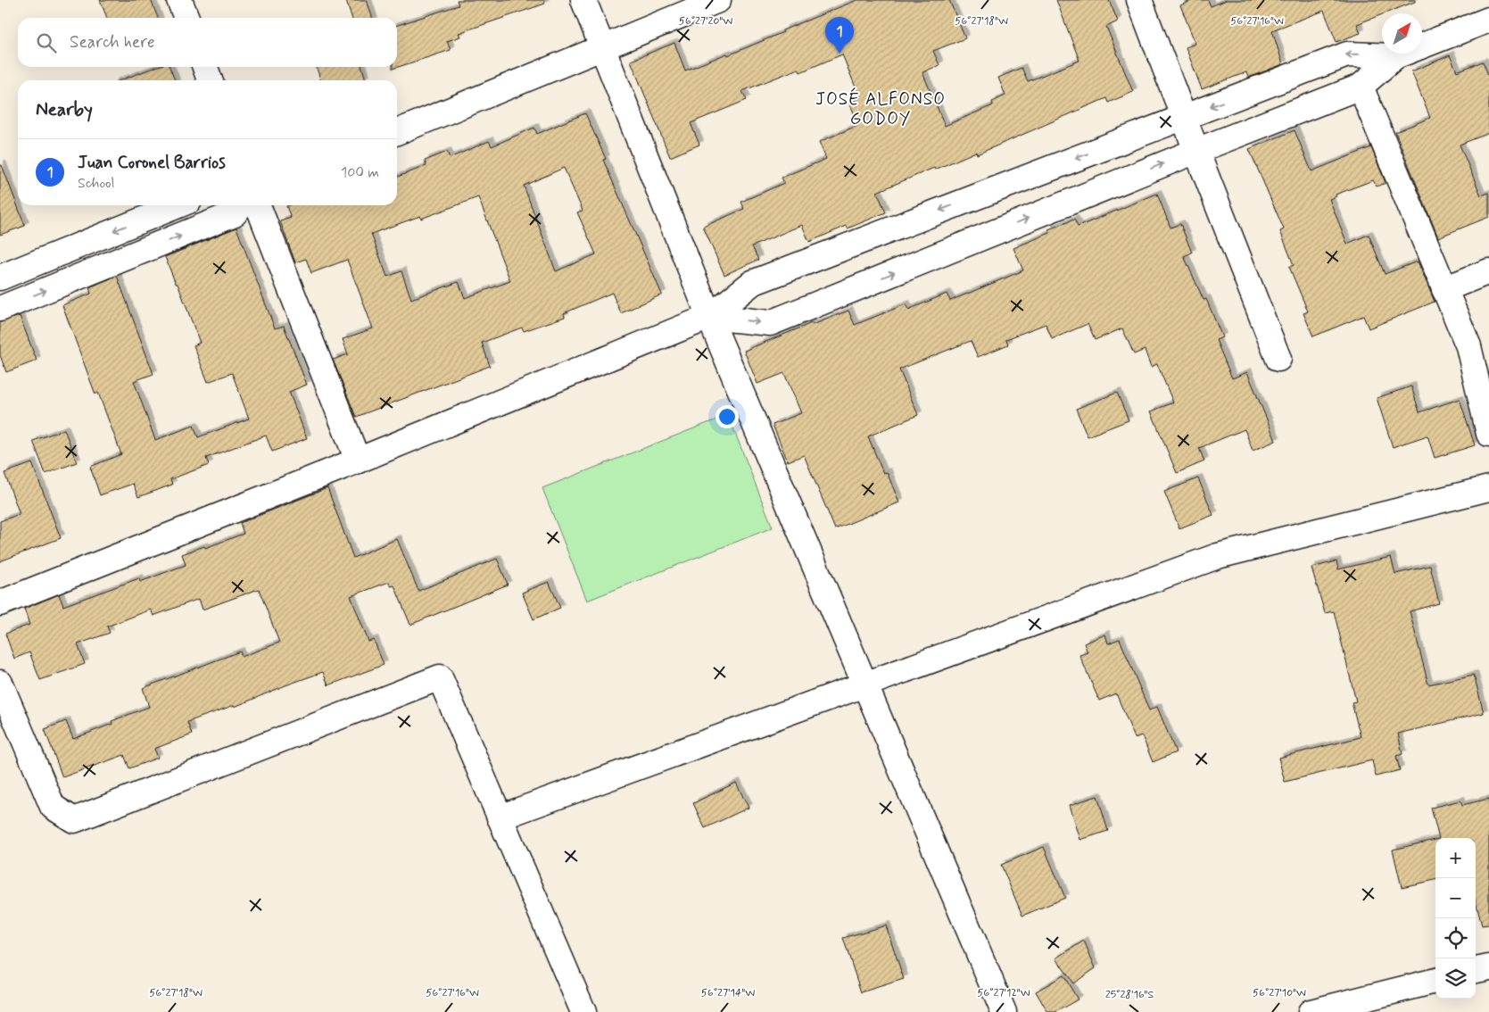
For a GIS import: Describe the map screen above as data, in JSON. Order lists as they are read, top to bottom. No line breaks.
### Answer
{"districts":["JOSÉ ALFONSO GODOY"],"north":"top right","page":{"pins":"1","search":"Search here","heading":"Nearby","list":[{"mark":"1","name":"Juan Coronel Barrios","note":"School","value":"100 m"}],"map_buttons":["+","−"]},"coordinates":["56°27'20\"W","56°27'18\"W","56°27'16\"W","56°27'14\"W","56°27'12\"W","56°27'10\"W","25°28'16\"S"]}
